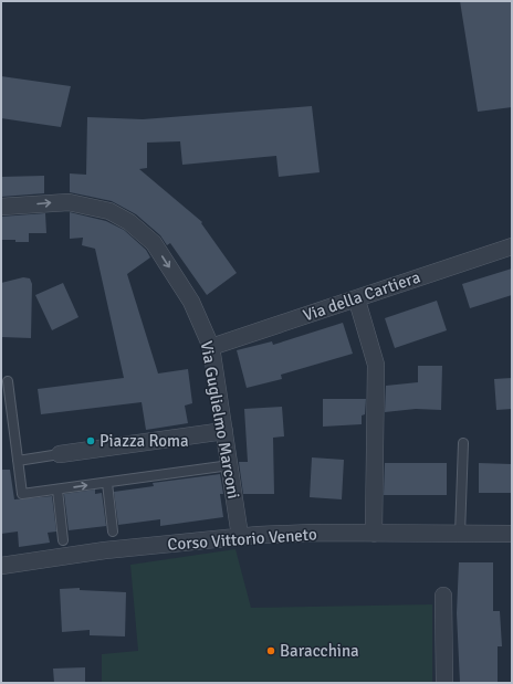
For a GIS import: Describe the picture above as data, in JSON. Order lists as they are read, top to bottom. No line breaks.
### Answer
{"streets":{"street":["Via della Cartiera","Via Guglielmo Marconi","Corso Vittorio Veneto"]},"crossings":[["Via della Cartiera","Via Guglielmo Marconi"],["Via Guglielmo Marconi","Corso Vittorio Veneto"]],"one_way":["Via Guglielmo Marconi"],"places":["Piazza Roma","Baracchina"]}
